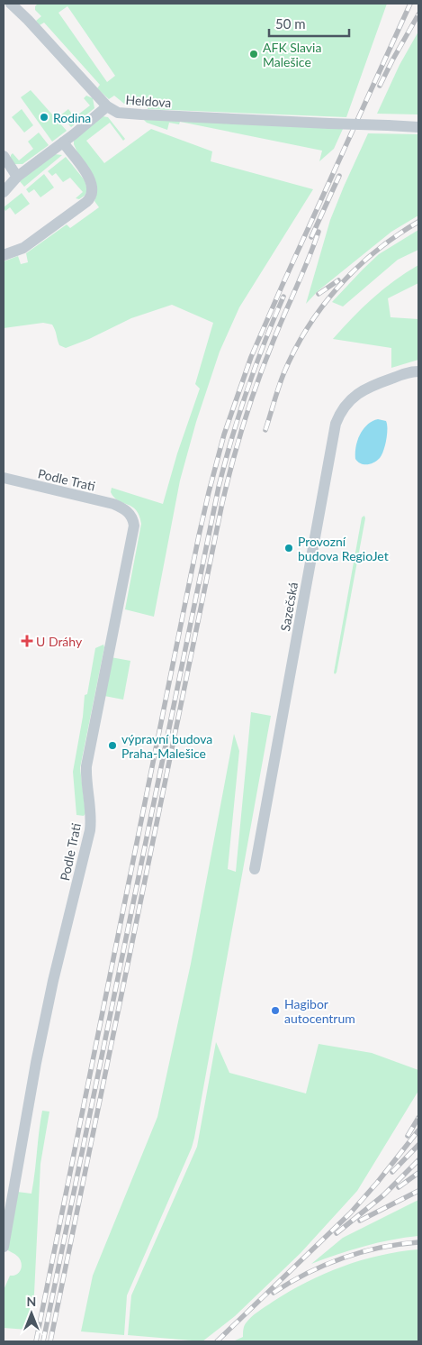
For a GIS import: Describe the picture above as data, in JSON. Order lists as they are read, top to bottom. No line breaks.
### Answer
{"streets":{"street":["Heldova","Podle Trati","Sazečská"]},"places":{"other":["AFK Slavia Malešice","Rodina","Provozní budova RegioJet","výpravní budova Praha-Malešice","Hagibor autocentrum"],"health":["U Dráhy"]},"scale_bar":"50 m","north":"top"}
